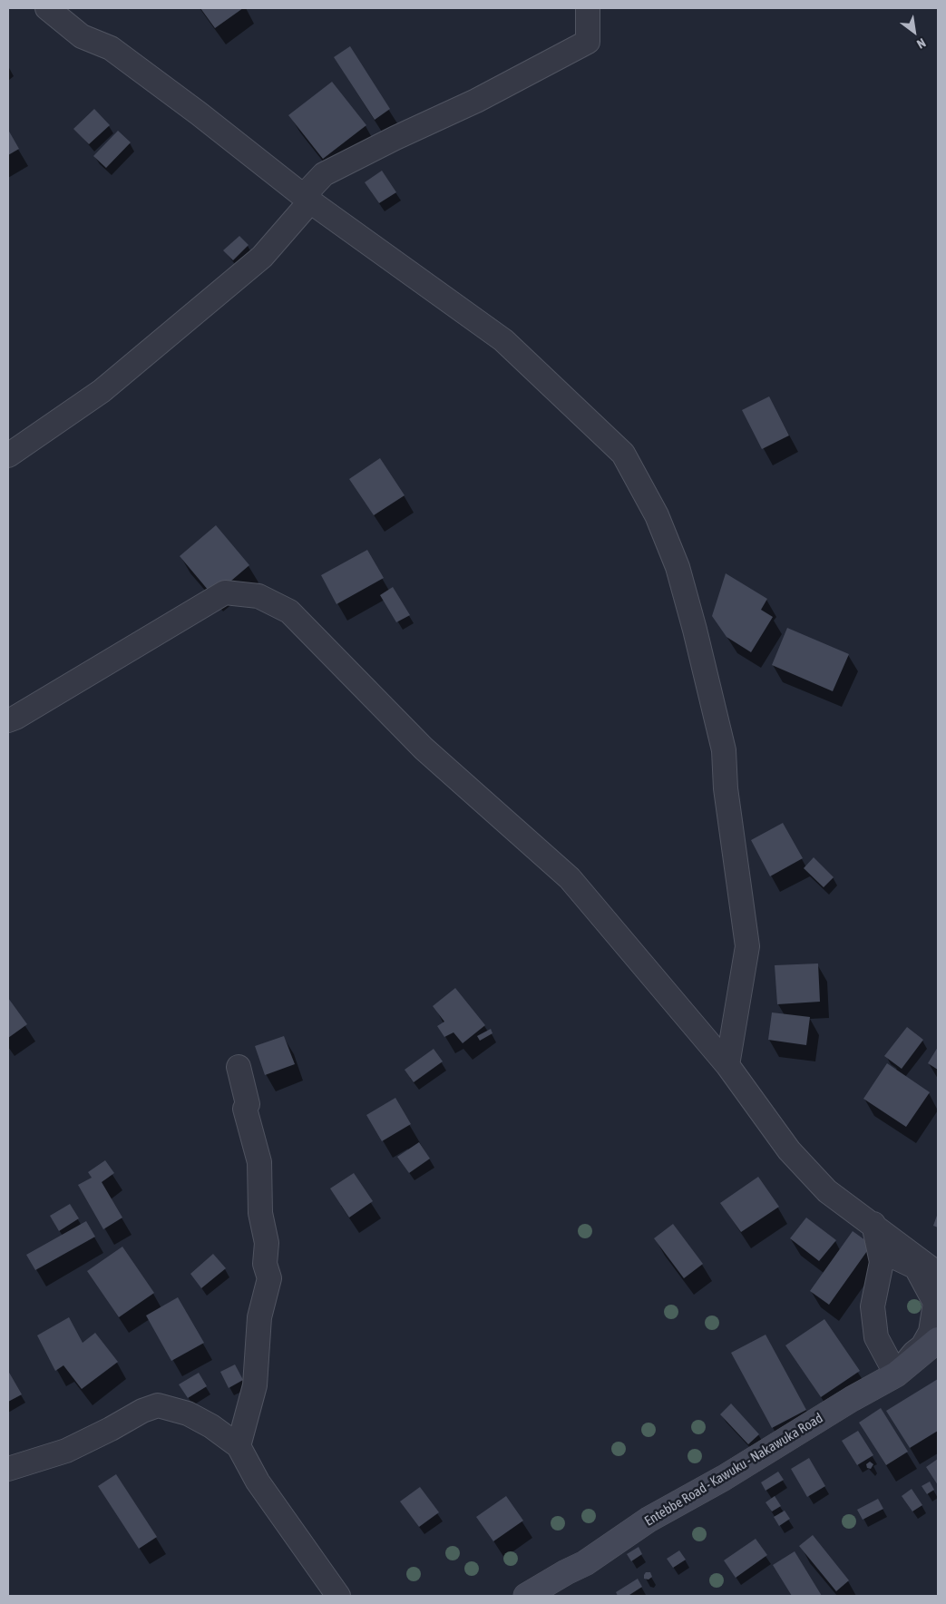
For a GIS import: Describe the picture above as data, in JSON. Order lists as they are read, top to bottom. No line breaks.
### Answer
{"streets":{"main road":["Entebbe Road - Kawuku - Nakawuka Road"]},"north":"bottom right"}
